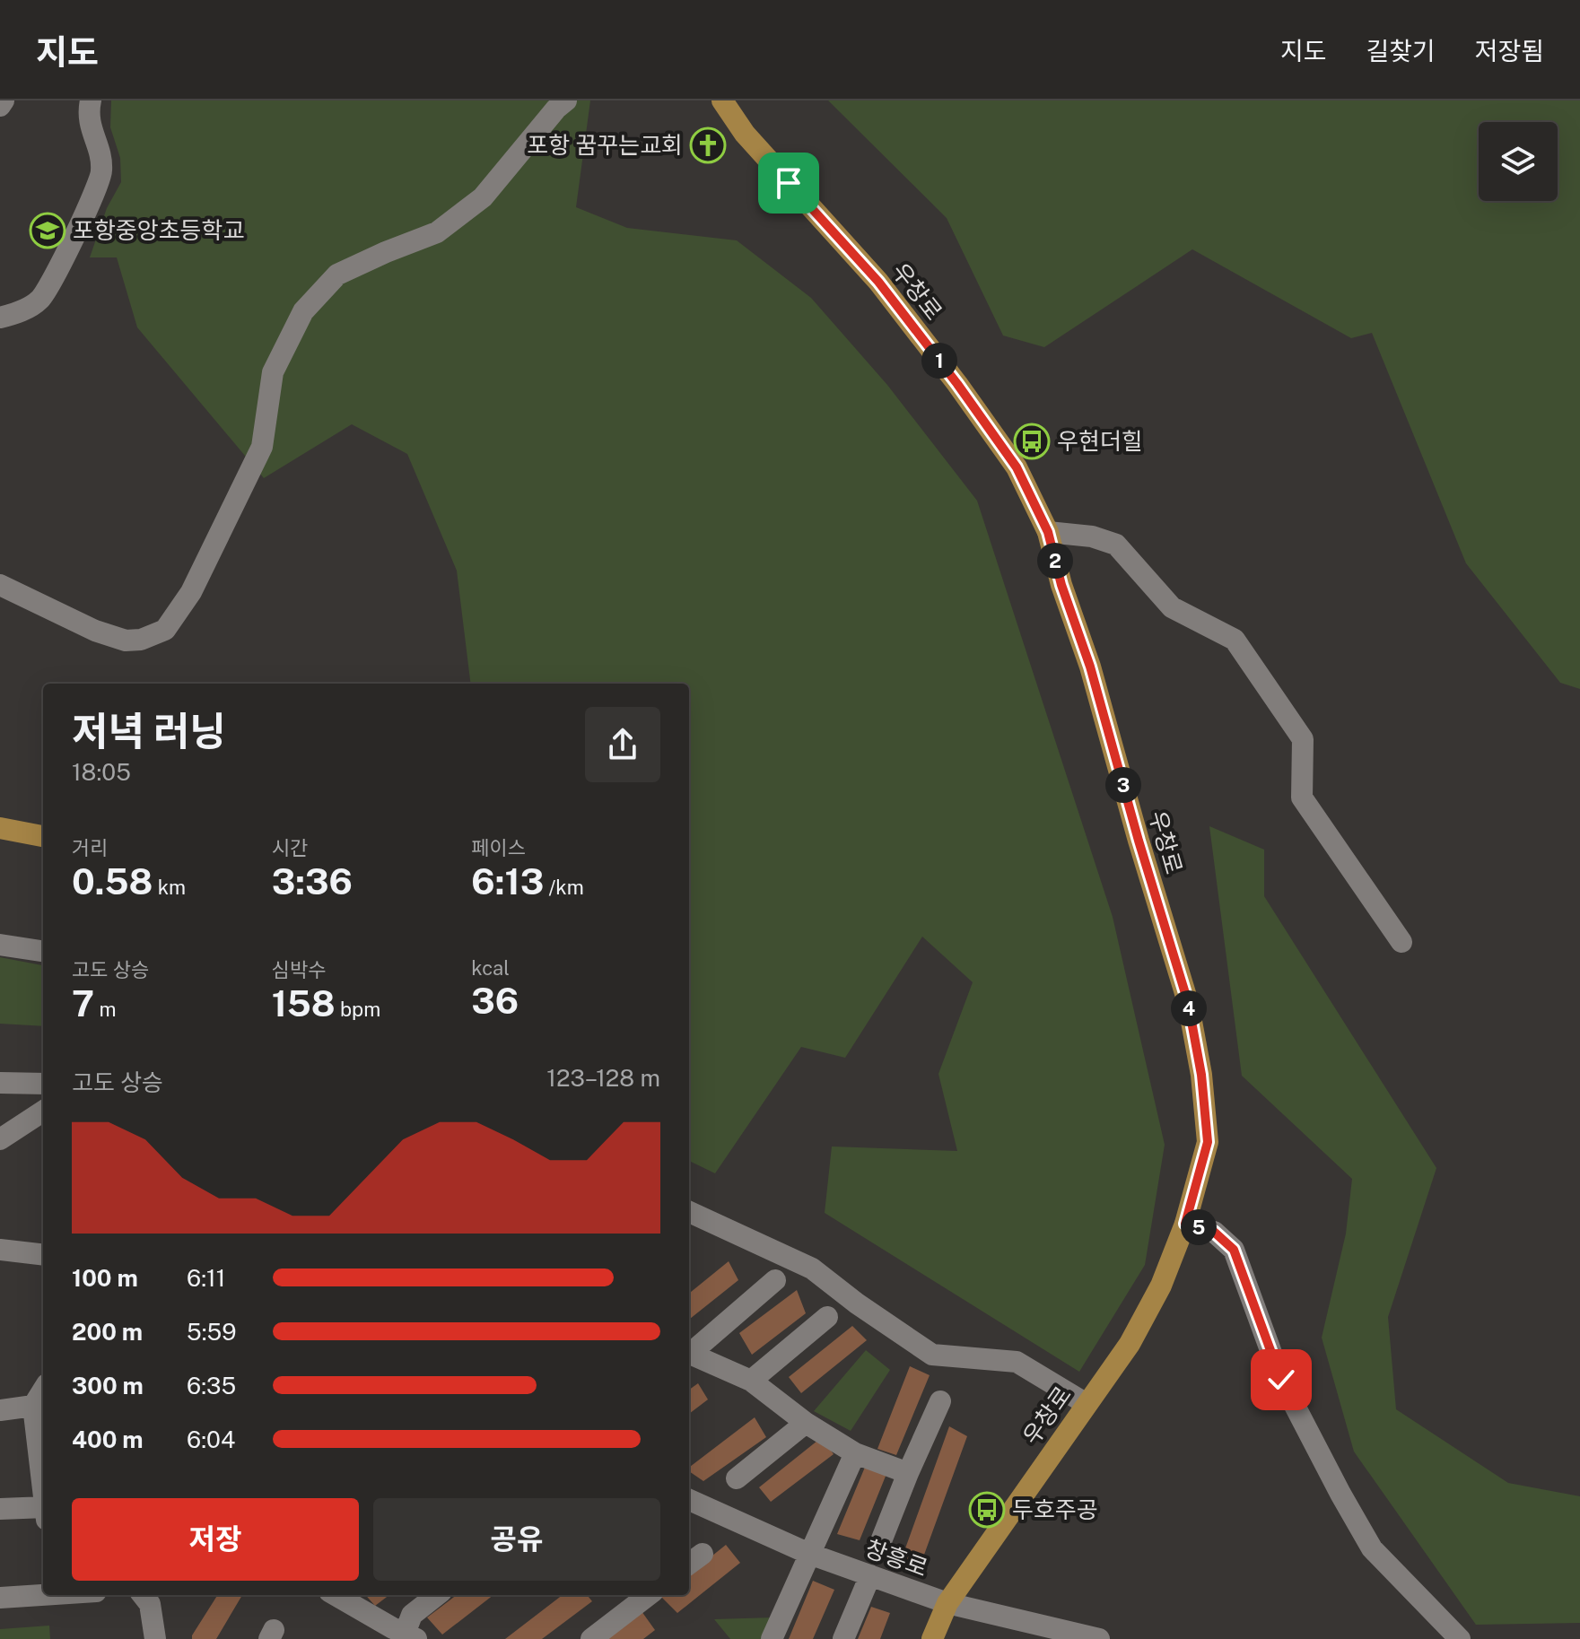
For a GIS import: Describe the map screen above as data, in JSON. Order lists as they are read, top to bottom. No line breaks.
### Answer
{"streets":{"main road":["우창로"],"street":["창흥로"]},"crossings":[["우창로","창흥로"]],"places":{"church":["포항 꿈꾸는교회"],"school or university":["포항중앙초등학교"],"bus stop":["우현더힐","두호주공"]},"page":{"header":"지도","nav":["지도","길찾기","저장됨"],"pins":["1","2","3","4","5"],"heading":["저녁 러닝","18:05"],"stats":[["거리","0.58 km"],["시간","3:36"],["페이스","6:13 /km"],["고도 상승","7 m"],["심박수","158 bpm"],["kcal","36"]],"chart":["고도 상승","123–128 m"],"list":[{"name":"100 m","note":"6:11"},{"name":"200 m","note":"5:59"},{"name":"300 m","note":"6:35"},{"name":"400 m","note":"6:04"}],"buttons":["저장","공유"]}}
